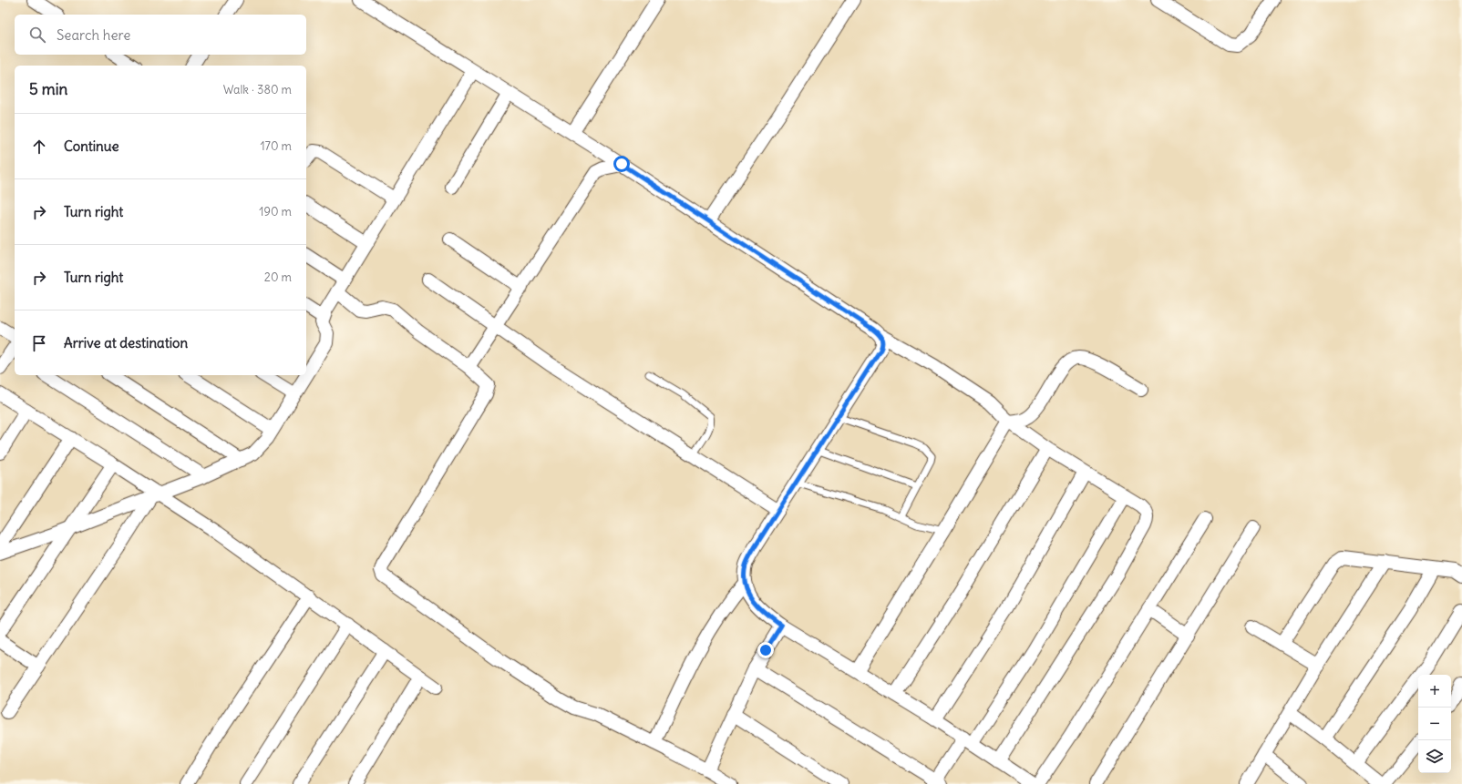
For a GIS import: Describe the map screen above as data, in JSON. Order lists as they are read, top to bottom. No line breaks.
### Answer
{"page":{"search":"Search here","heading":["5 min","Walk · 380 m"],"list":[["Continue","170 m"],["Turn right","190 m"],["Turn right","20 m"],"Arrive at destination"],"map_buttons":["+","−"]}}
